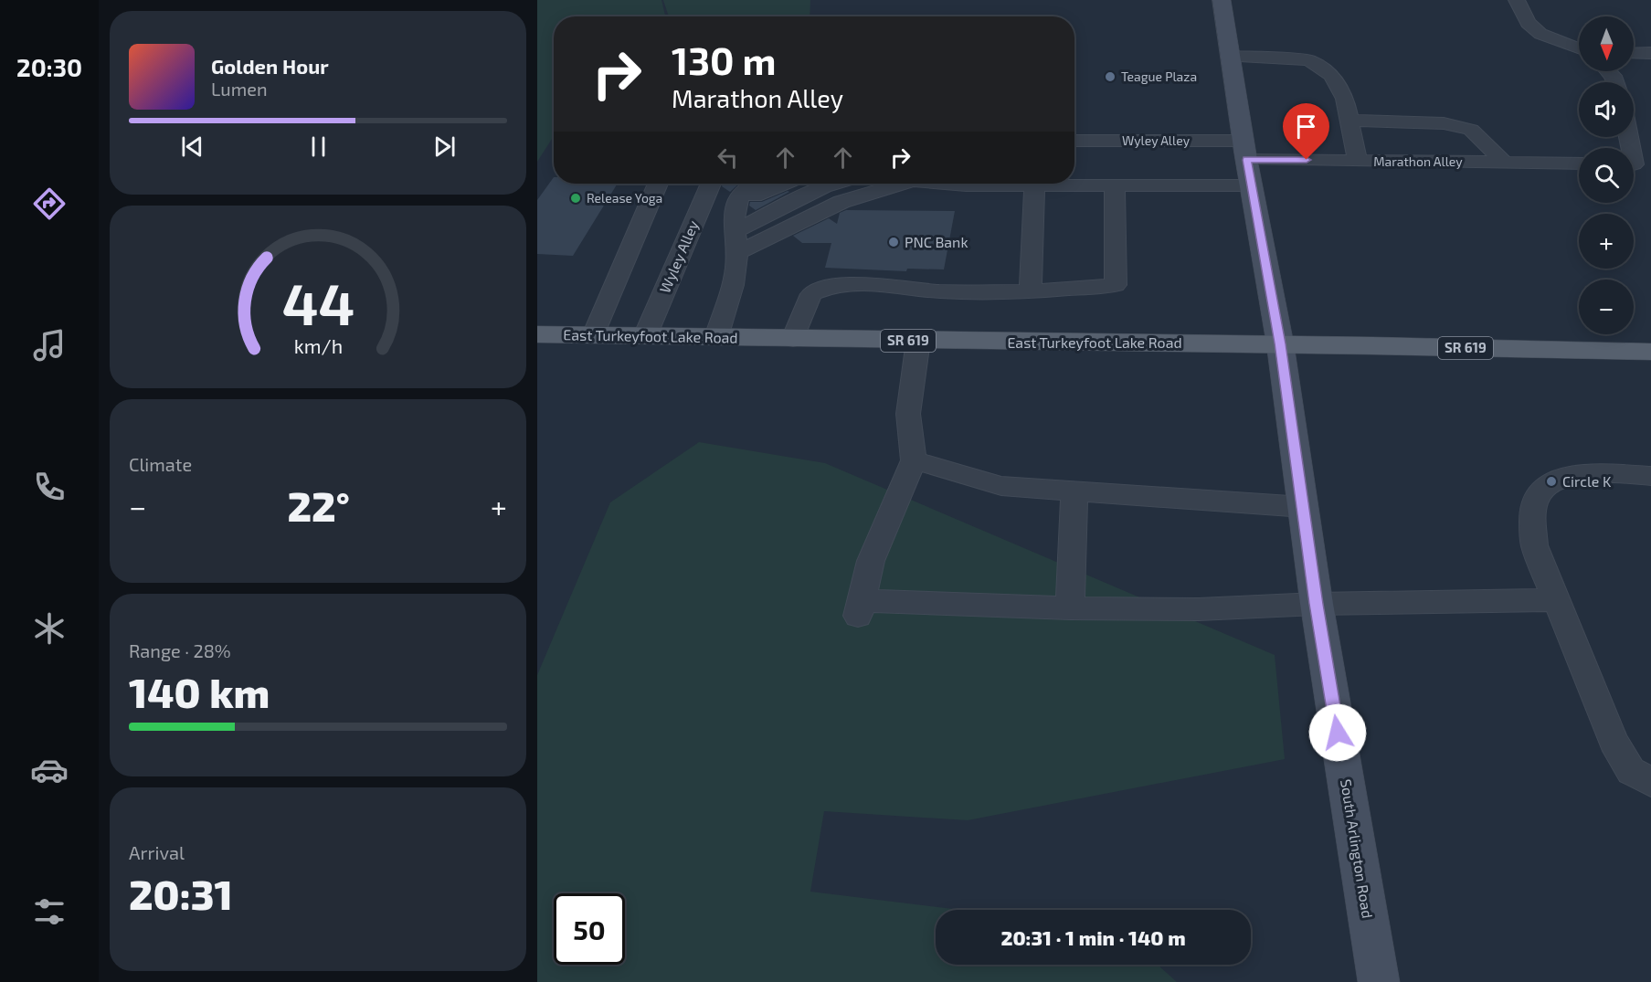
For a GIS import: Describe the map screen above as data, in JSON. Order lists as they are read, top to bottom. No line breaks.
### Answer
{"streets":{"main road":["East Turkeyfoot Lake Road","SR 619","South Arlington Road"],"lane":["Wyley Alley","Marathon Alley"]},"crossings":[["Wyley Alley","Marathon Alley"],["Wyley Alley","East Turkeyfoot Lake Road"],["Wyley Alley","South Arlington Road"],["Marathon Alley","South Arlington Road"],["East Turkeyfoot Lake Road","South Arlington Road"]],"places":["Teague Plaza","Release Yoga","PNC Bank","Circle K"],"north":"bottom","page":{"tabs":"20:30","map_buttons":["+","−"],"turn":["130 m","Marathon Alley"],"song":["Golden Hour","Lumen"],"tile":["Climate",["Range · 28%","140 km"],["Arrival","20:31"]],"heat":["−","22°","+"],"limit":"50","trip":"20:31 · 1 min · 140 m","gauge":["44","km/h"]}}
